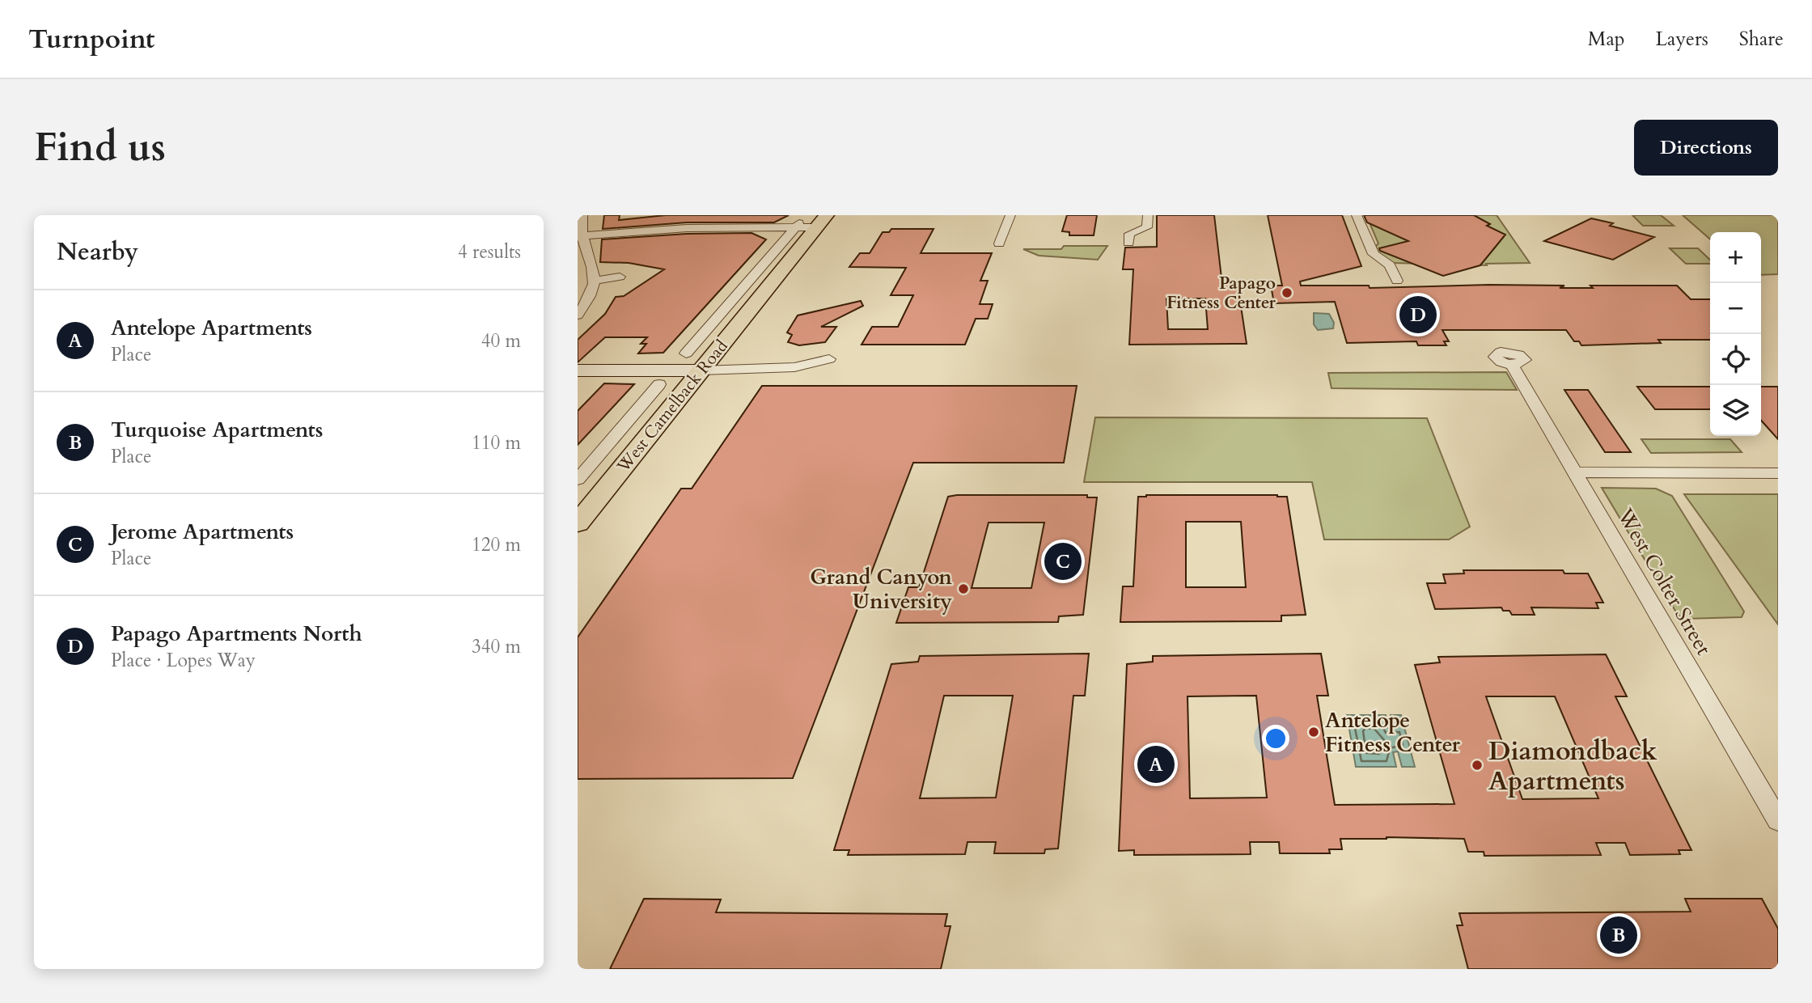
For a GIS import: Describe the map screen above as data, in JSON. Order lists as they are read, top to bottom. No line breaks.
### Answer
{"streets":{"main road":["West Camelback Road"],"street":["West Colter Street"]},"places":["Papago Fitness Center","Grand Canyon University","Antelope Fitness Center","Diamondback Apartments"],"page":{"header":"Turnpoint","nav":["Map","Layers","Share"],"buttons":"Directions","title":"Find us","heading":["Nearby","4 results"],"map_buttons":["+","−"],"list":[{"mark":"A","name":"Antelope Apartments","note":"Place","value":"40 m"},{"mark":"B","name":"Turquoise Apartments","note":"Place","value":"110 m"},{"mark":"C","name":"Jerome Apartments","note":"Place","value":"120 m"},{"mark":"D","name":"Papago Apartments North","note":"Place · Lopes Way","value":"340 m"}],"pins":["D","C","A","B"]}}
